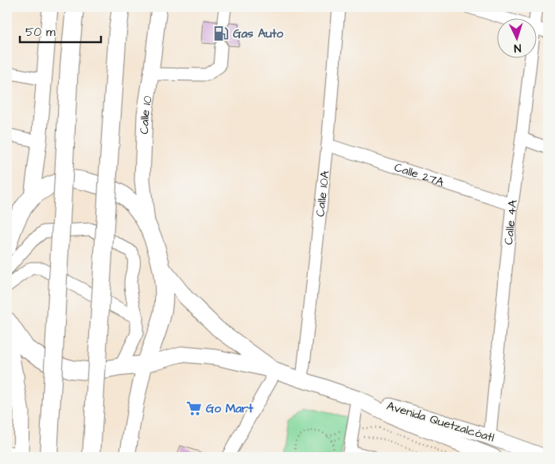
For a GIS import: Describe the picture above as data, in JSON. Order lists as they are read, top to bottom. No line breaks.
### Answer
{"streets":{"main road":["Calle 10","Avenida Quetzalcóatl"],"street":["Calle 27A","Calle 10A","Calle 4A"]},"crossings":[["Calle 27A","Calle 10A"],["Calle 27A","Calle 4A"],["Calle 10A","Avenida Quetzalcóatl"],["Calle 4A","Avenida Quetzalcóatl"]],"places":{"fuel station":["Gas Auto"],"supermarket":["Go Mart"]},"scale_bar":"50 m","north":"bottom"}
